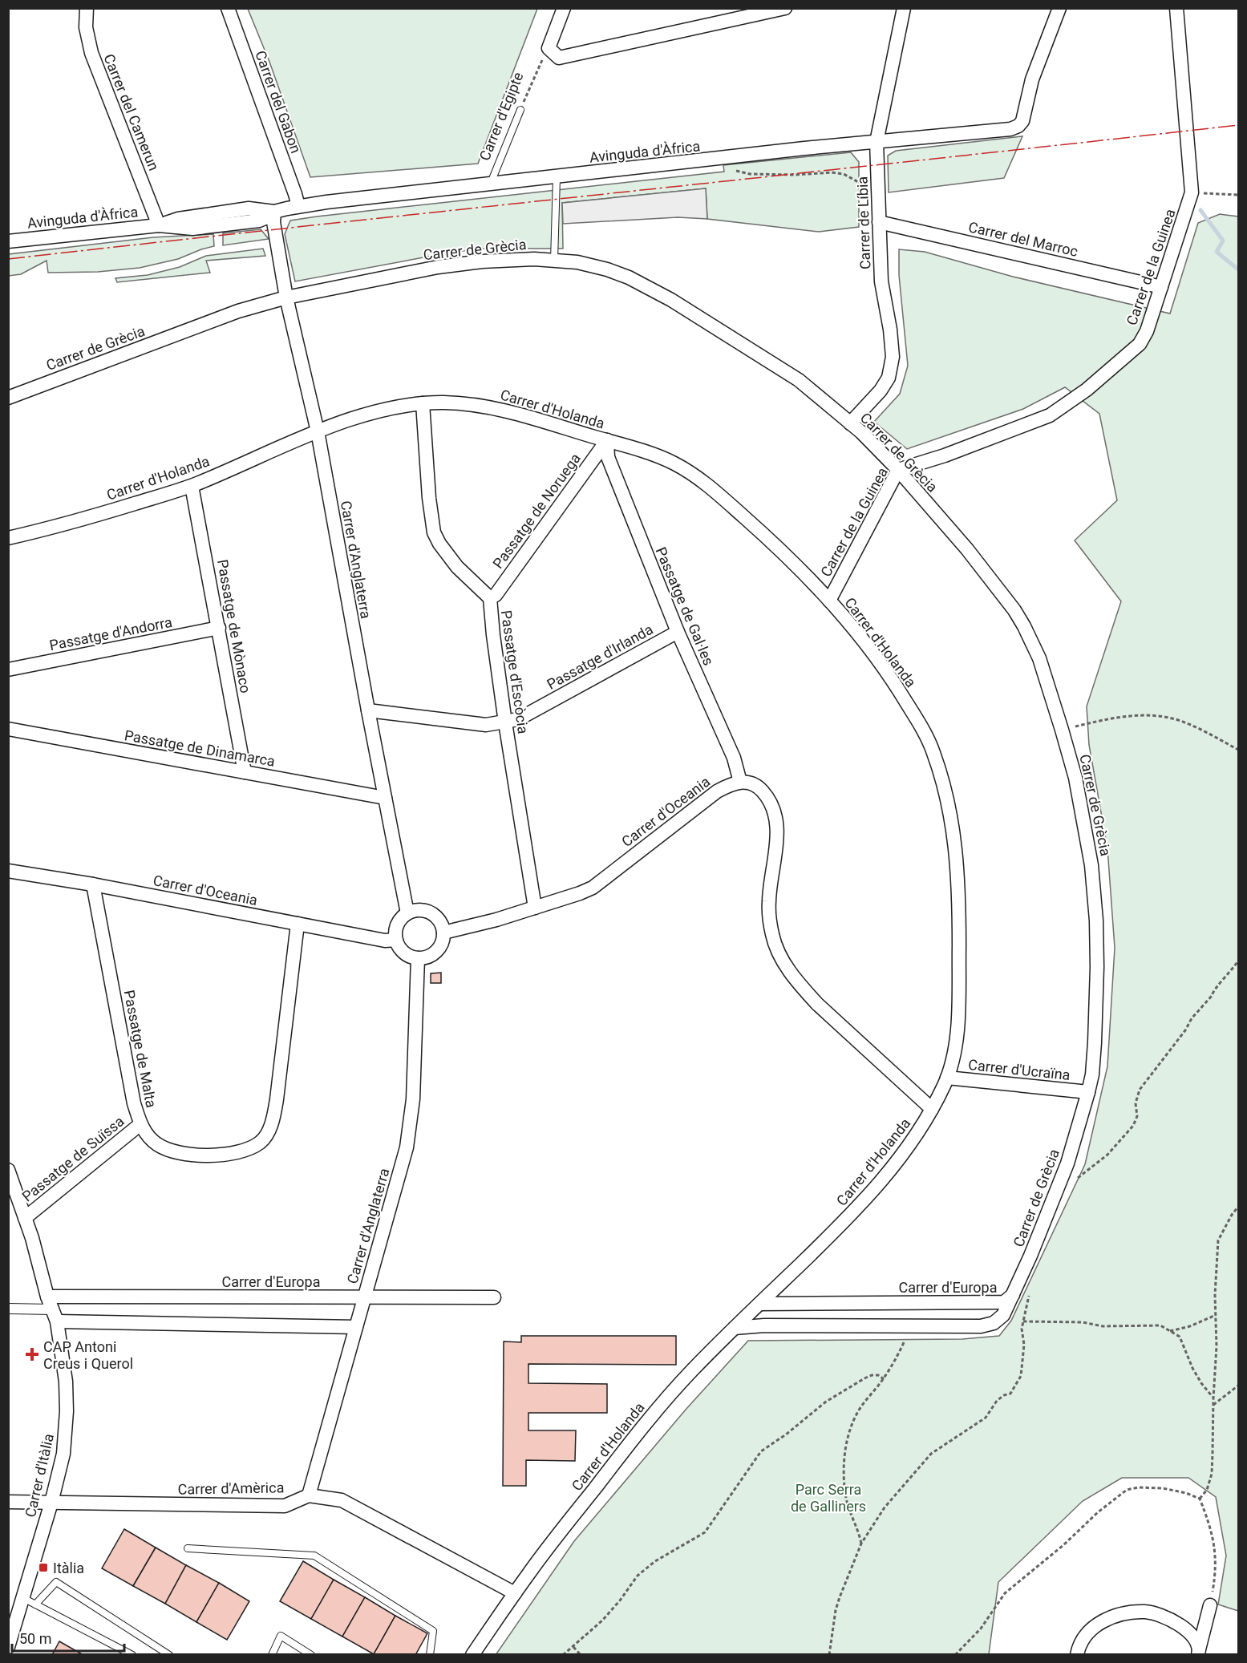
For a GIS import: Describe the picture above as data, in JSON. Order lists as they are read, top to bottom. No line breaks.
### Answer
{"streets":{"street":["Carrer del Gabon","Carrer del Camerun","Avinguda d'Àfrica","Carrer de Líbia","Carrer del Marroc","Carrer de Grècia","Carrer de la Guinea","Carrer d'Holanda","Passatge de Noruega","Carrer d'Anglaterra","Passatge de Gal·les","Passatge de Mònaco","Passatge d'Andorra","Passatge d'Irlanda","Passatge d'Escòcia","Passatge de Dinamarca","Carrer d'Oceania","Passatge de Malta","Carrer d'Ucraïna","Passatge de Suïssa","Carrer d'Europa","Carrer d'Itàlia","Carrer d'Amèrica"],"lane":["Carrer d'Egipte"]},"crossings":[["Carrer del Gabon","Avinguda d'Àfrica"],["Carrer del Camerun","Avinguda d'Àfrica"],["Carrer d'Egipte","Avinguda d'Àfrica"],["Avinguda d'Àfrica","Carrer de Líbia"],["Avinguda d'Àfrica","Carrer d'Anglaterra"],["Carrer de Líbia","Carrer del Marroc"],["Carrer de Líbia","Carrer de Grècia"],["Carrer del Marroc","Carrer de la Guinea"],["Carrer de Grècia","Carrer de la Guinea"],["Carrer de Grècia","Carrer d'Anglaterra"],["Carrer de Grècia","Carrer d'Ucraïna"],["Carrer de Grècia","Carrer d'Europa"],["Carrer de la Guinea","Carrer d'Holanda"],["Carrer d'Holanda","Passatge de Noruega"],["Carrer d'Holanda","Carrer d'Anglaterra"],["Carrer d'Holanda","Passatge de Gal·les"],["Carrer d'Holanda","Passatge de Mònaco"],["Carrer d'Holanda","Passatge d'Escòcia"],["Carrer d'Holanda","Carrer d'Ucraïna"],["Carrer d'Holanda","Carrer d'Europa"],["Passatge de Noruega","Passatge de Gal·les"],["Passatge de Noruega","Passatge d'Escòcia"],["Carrer d'Anglaterra","Passatge d'Irlanda"],["Carrer d'Anglaterra","Passatge de Dinamarca"],["Carrer d'Anglaterra","Carrer d'Oceania"],["Carrer d'Anglaterra","Carrer d'Europa"],["Carrer d'Anglaterra","Carrer d'Amèrica"],["Passatge de Gal·les","Passatge d'Irlanda"],["Passatge de Gal·les","Carrer d'Oceania"],["Passatge de Mònaco","Passatge d'Andorra"],["Passatge de Mònaco","Passatge de Dinamarca"],["Passatge d'Irlanda","Passatge d'Escòcia"],["Passatge d'Escòcia","Carrer d'Oceania"],["Carrer d'Oceania","Passatge de Malta"],["Passatge de Malta","Passatge de Suïssa"],["Passatge de Suïssa","Carrer d'Itàlia"],["Carrer d'Europa","Carrer d'Itàlia"],["Carrer d'Itàlia","Carrer d'Amèrica"]],"parks":["Parc Serra de Galliners"],"places":{"health":["CAP Antoni Creus i Querol"],"transit":["Itàlia"]},"scale_bar":"50 m"}
